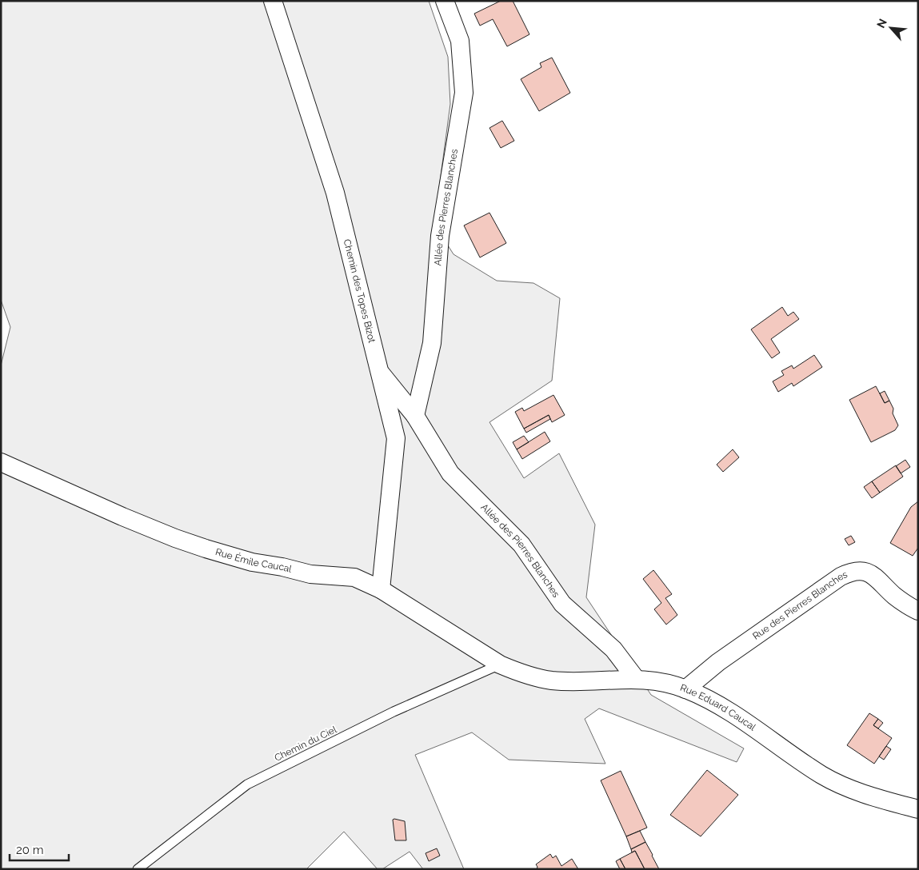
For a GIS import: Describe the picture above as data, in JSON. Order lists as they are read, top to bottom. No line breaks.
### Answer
{"streets":{"street":["Allée des Pierres Blanches","Chemin des Topes Bizot","Rue Émile Caucal","Rue des Pierres Blanches","Rue Eduard Caucal"],"lane":["Chemin du Ciel"]},"crossings":[["Allée des Pierres Blanches","Chemin des Topes Bizot"],["Allée des Pierres Blanches","Rue Eduard Caucal"],["Chemin des Topes Bizot","Rue Émile Caucal"],["Rue Émile Caucal","Rue Eduard Caucal"],["Rue Émile Caucal","Chemin du Ciel"],["Rue des Pierres Blanches","Rue Eduard Caucal"],["Rue Eduard Caucal","Chemin du Ciel"]],"scale_bar":"20 m","north":"top left"}
